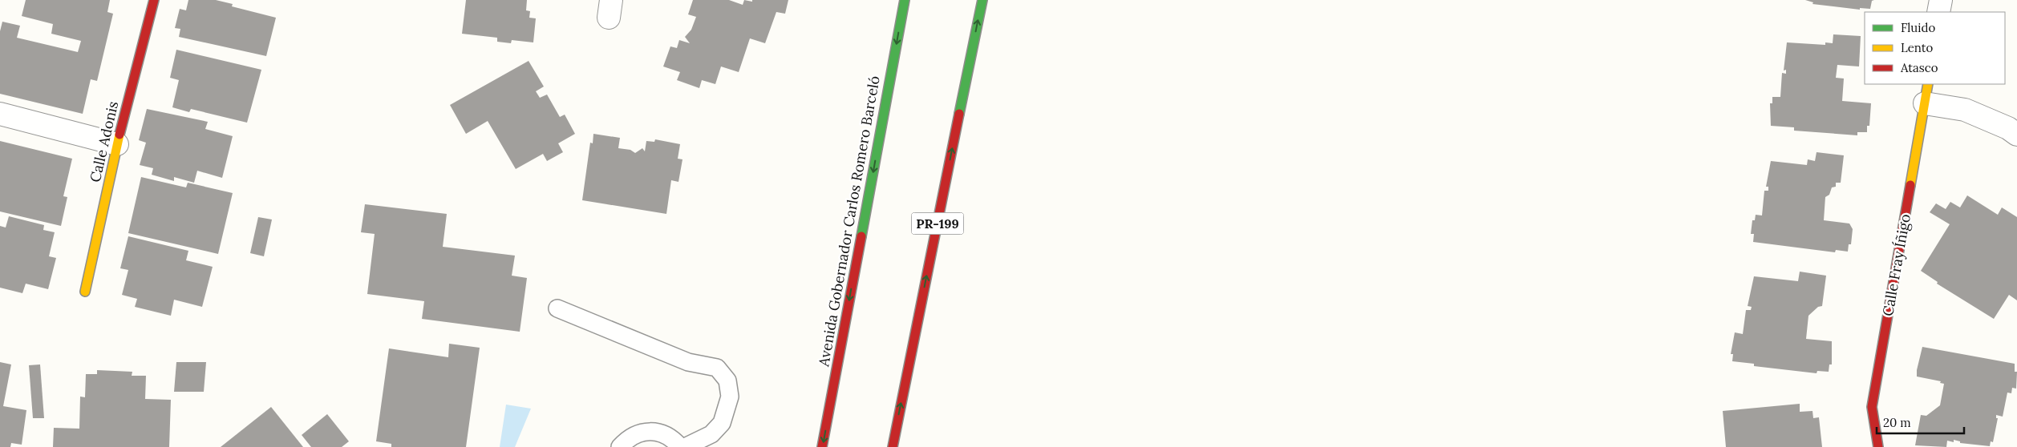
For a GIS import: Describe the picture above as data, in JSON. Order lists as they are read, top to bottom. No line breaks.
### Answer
{"streets":{"main road":["Calle Adonis","Avenida Gobernador Carlos Romero Barceló","PR-199","Calle Fray Íñigo"]},"legend":["Fluido","Lento","Atasco"],"scale_bar":"20 m"}
